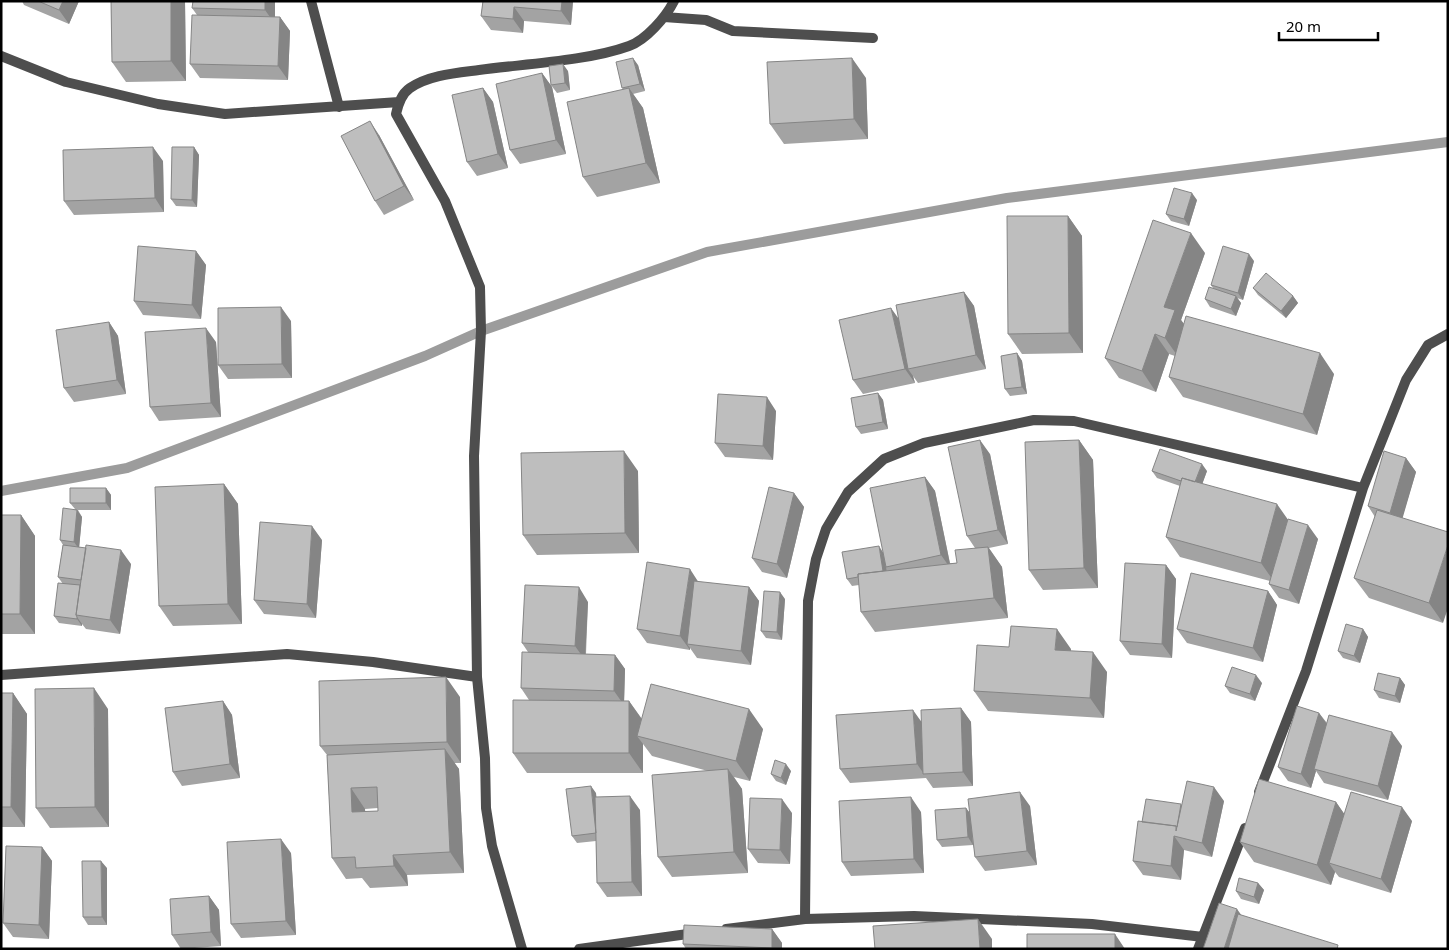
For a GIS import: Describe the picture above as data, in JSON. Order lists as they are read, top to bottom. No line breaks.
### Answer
{"scale_bar":"20 m"}
